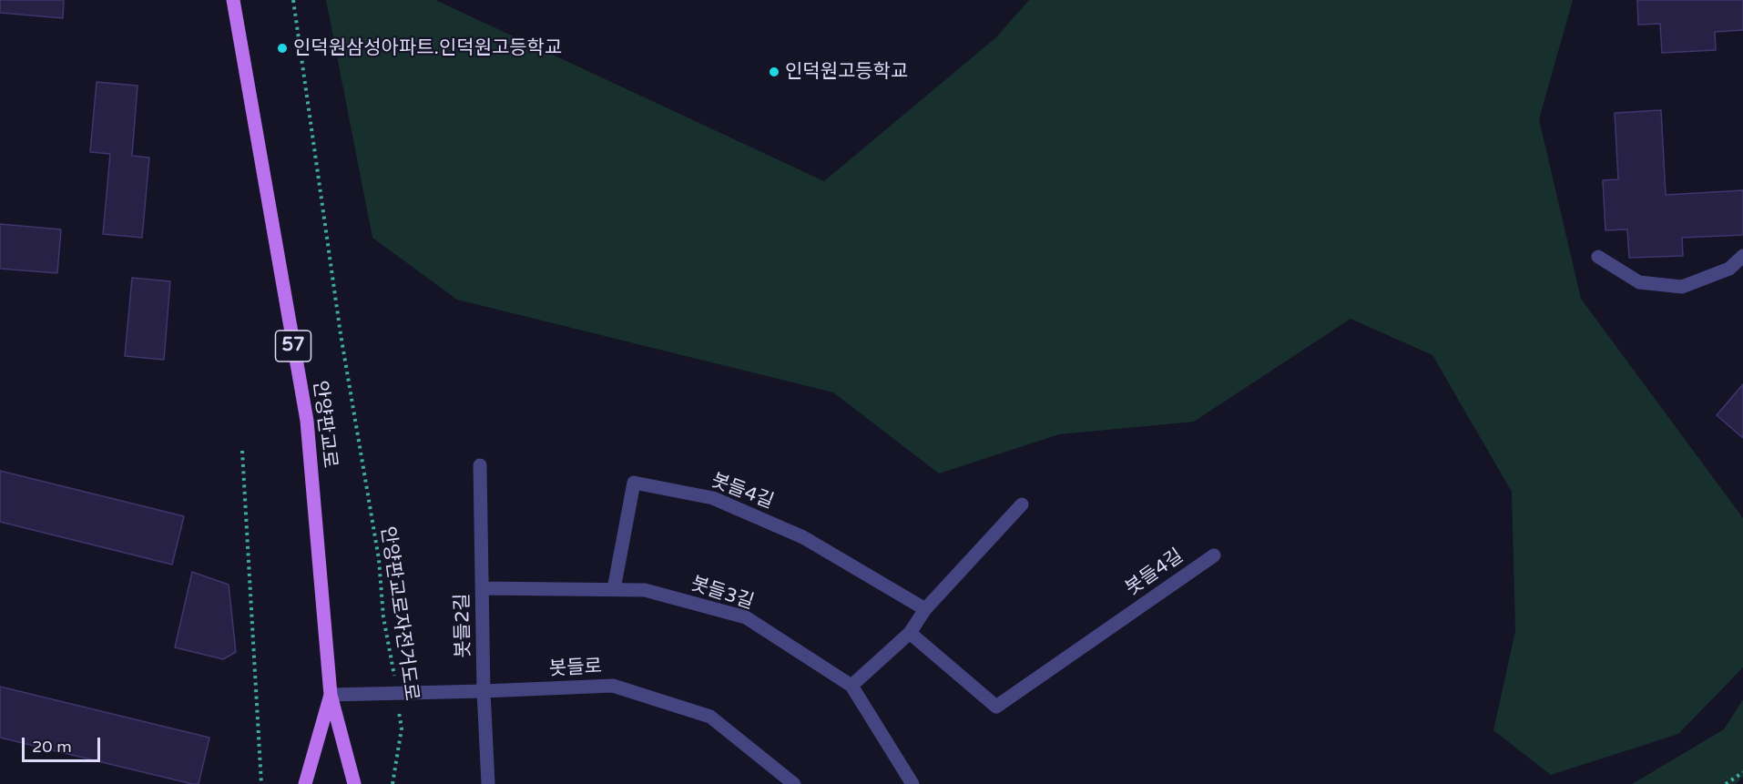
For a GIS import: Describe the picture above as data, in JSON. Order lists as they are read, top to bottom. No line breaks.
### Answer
{"streets":{"main road":["57","안양판교로"],"street":["봇들4길","봇들3길","봇들2길","봇들로"],"path":["안양판교로자전거도로"]},"crossings":[["안양판교로","봇들로"],["봇들4길","봇들3길"],["봇들3길","봇들2길"],["안양판교로자전거도로","봇들로"],["봇들2길","봇들로"]],"places":["인덕원삼성아파트.인덕원고등학교","인덕원고등학교"],"scale_bar":"20 m"}
